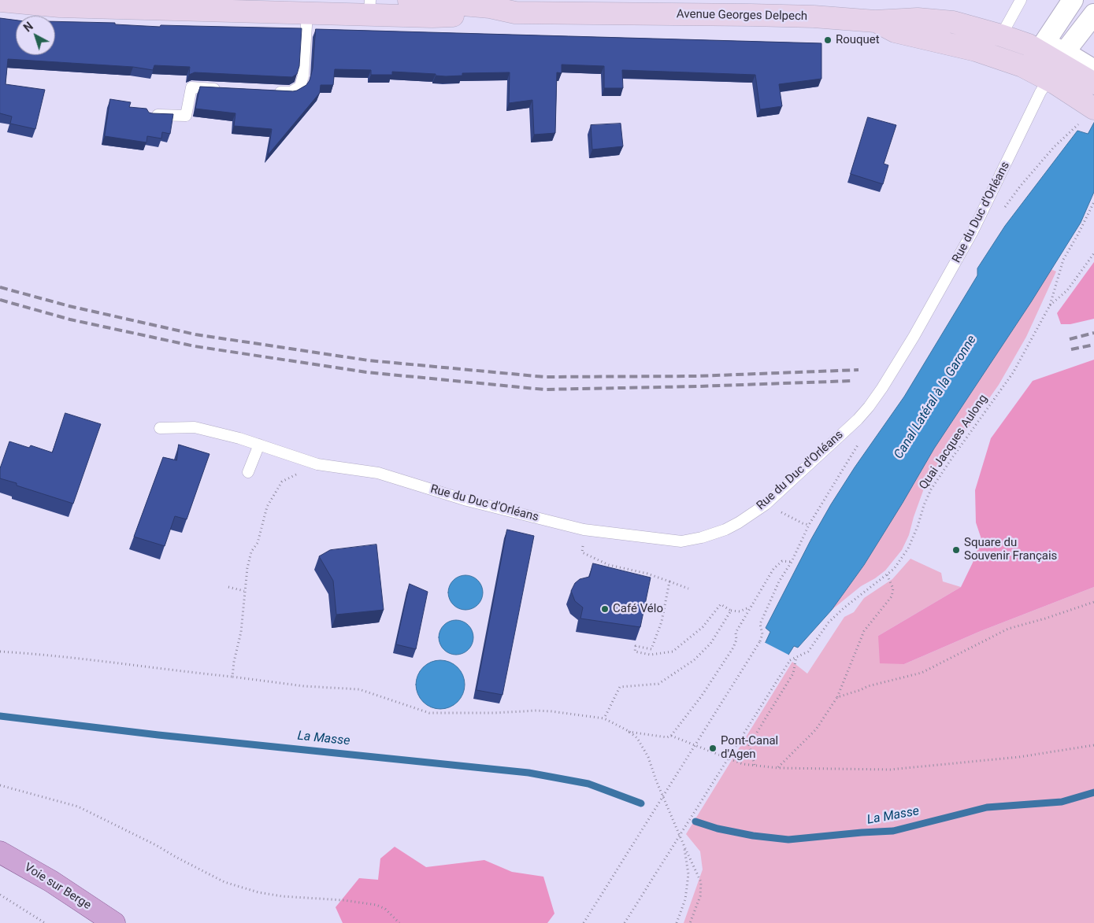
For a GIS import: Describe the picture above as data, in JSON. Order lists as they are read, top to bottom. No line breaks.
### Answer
{"streets":{"main road":["Avenue Georges Delpech","Voie sur Berge"],"lane":["Rue du Duc d'Orléans"],"path":["Quai Jacques Aulong"]},"crossings":[["Avenue Georges Delpech","Rue du Duc d'Orléans"]],"water":["Canal Latéral à la Garonne","La Masse"],"places":["Rouquet","Square du Souvenir Français","Café Vélo","Pont-Canal d'Agen"],"north":"top left"}
